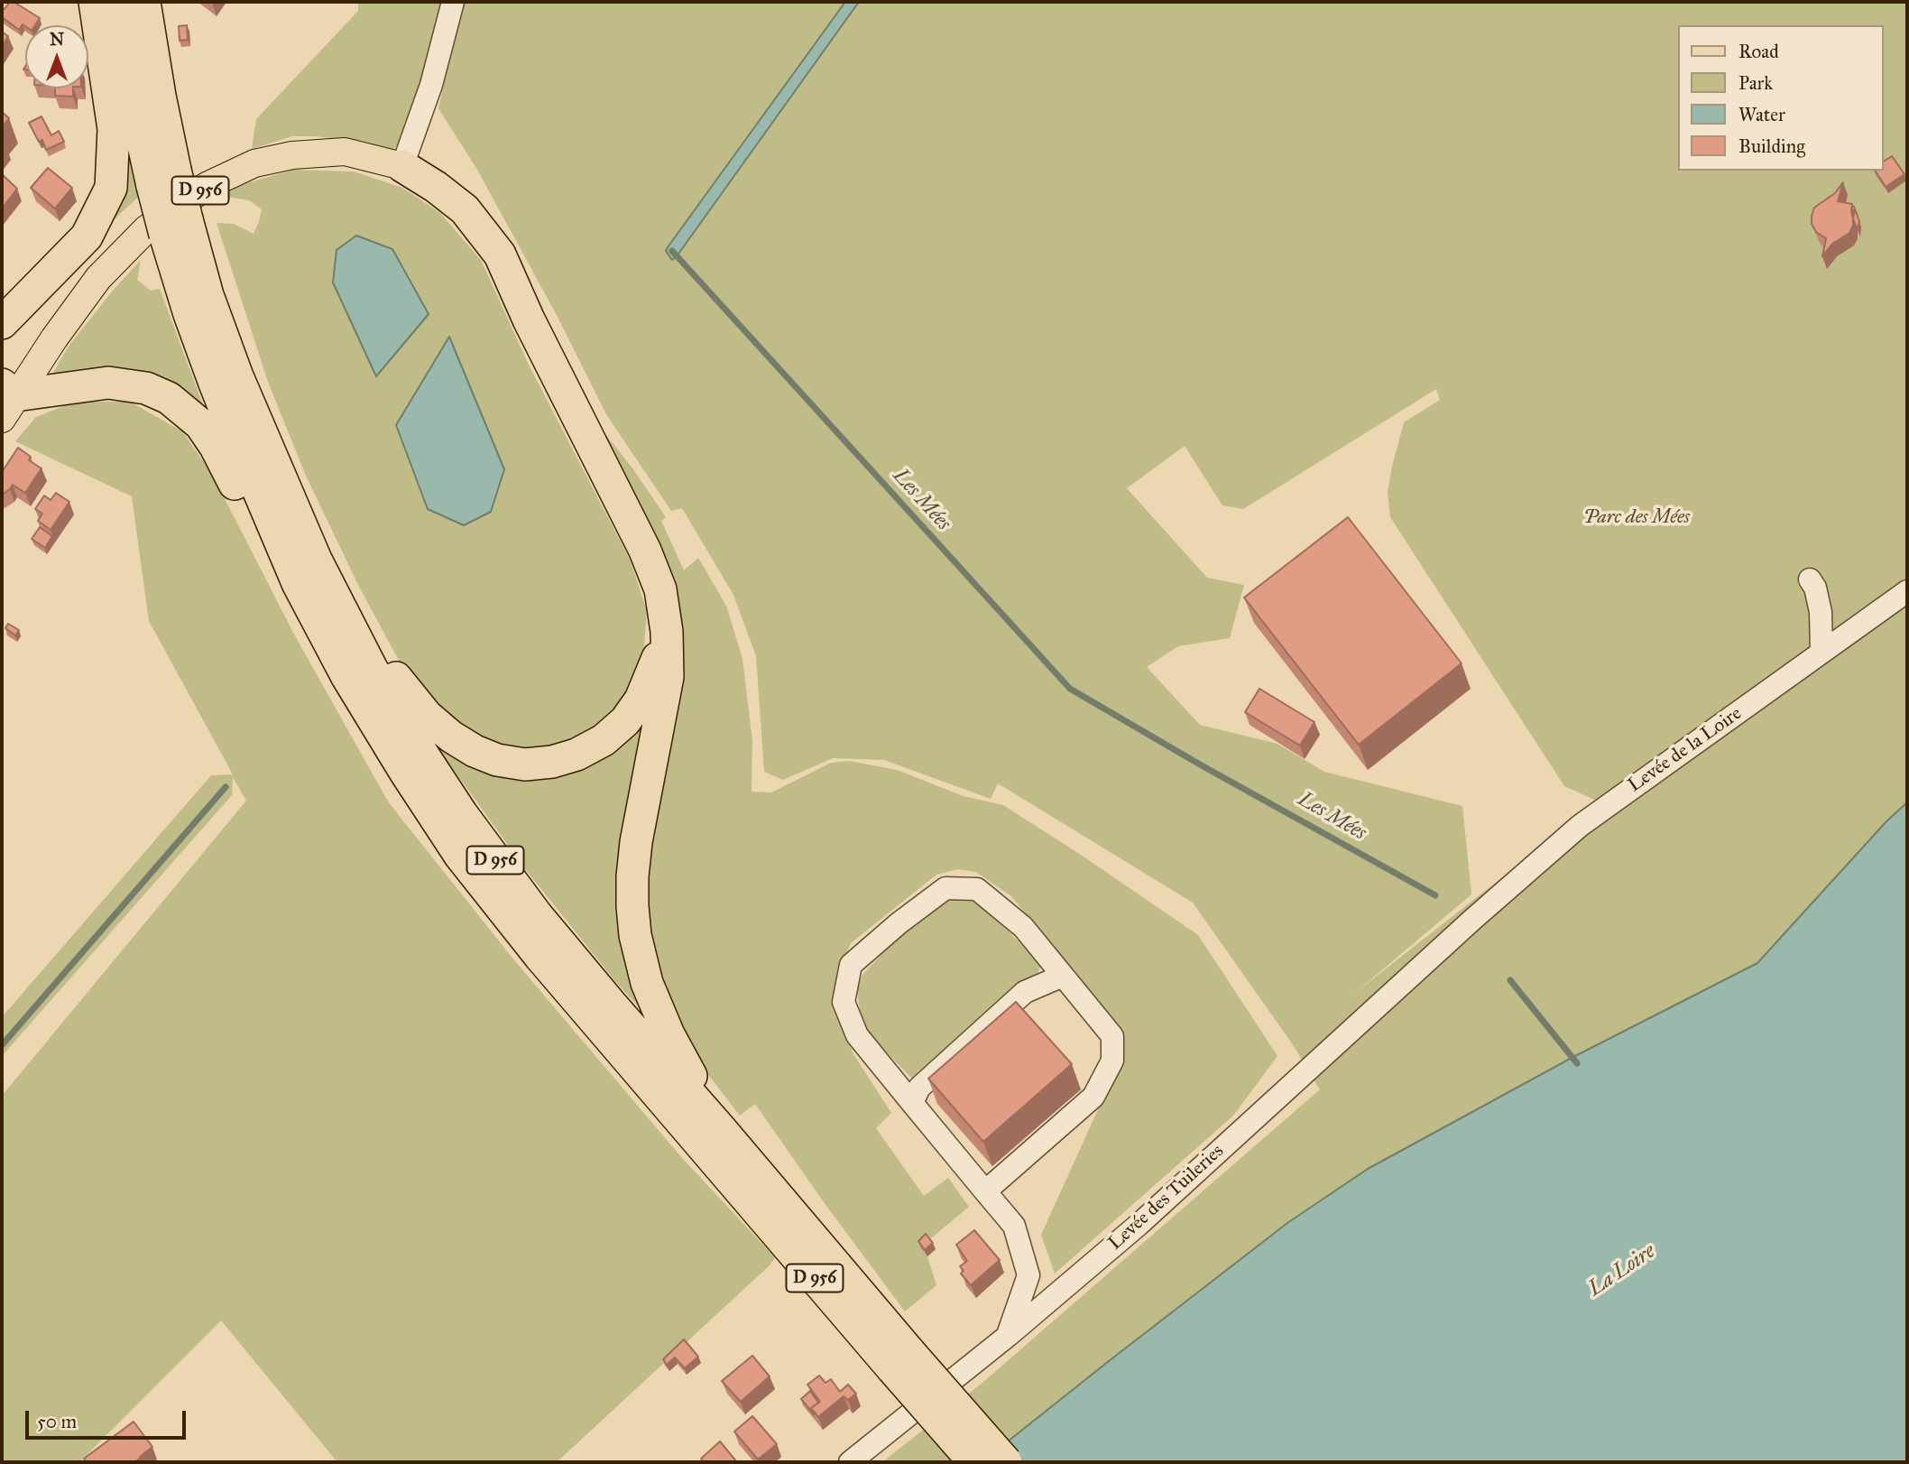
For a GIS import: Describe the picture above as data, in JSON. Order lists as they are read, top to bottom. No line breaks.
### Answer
{"streets":{"highway":["D 956"],"street":["Levée de la Loire","Levée des Tuileries"]},"crossings":[["Levée de la Loire","Levée des Tuileries"]],"water":["Les Mées","La Loire"],"parks":["Parc des Mées"],"legend":["Road","Park","Water","Building"],"scale_bar":"50 m","north":"top"}
